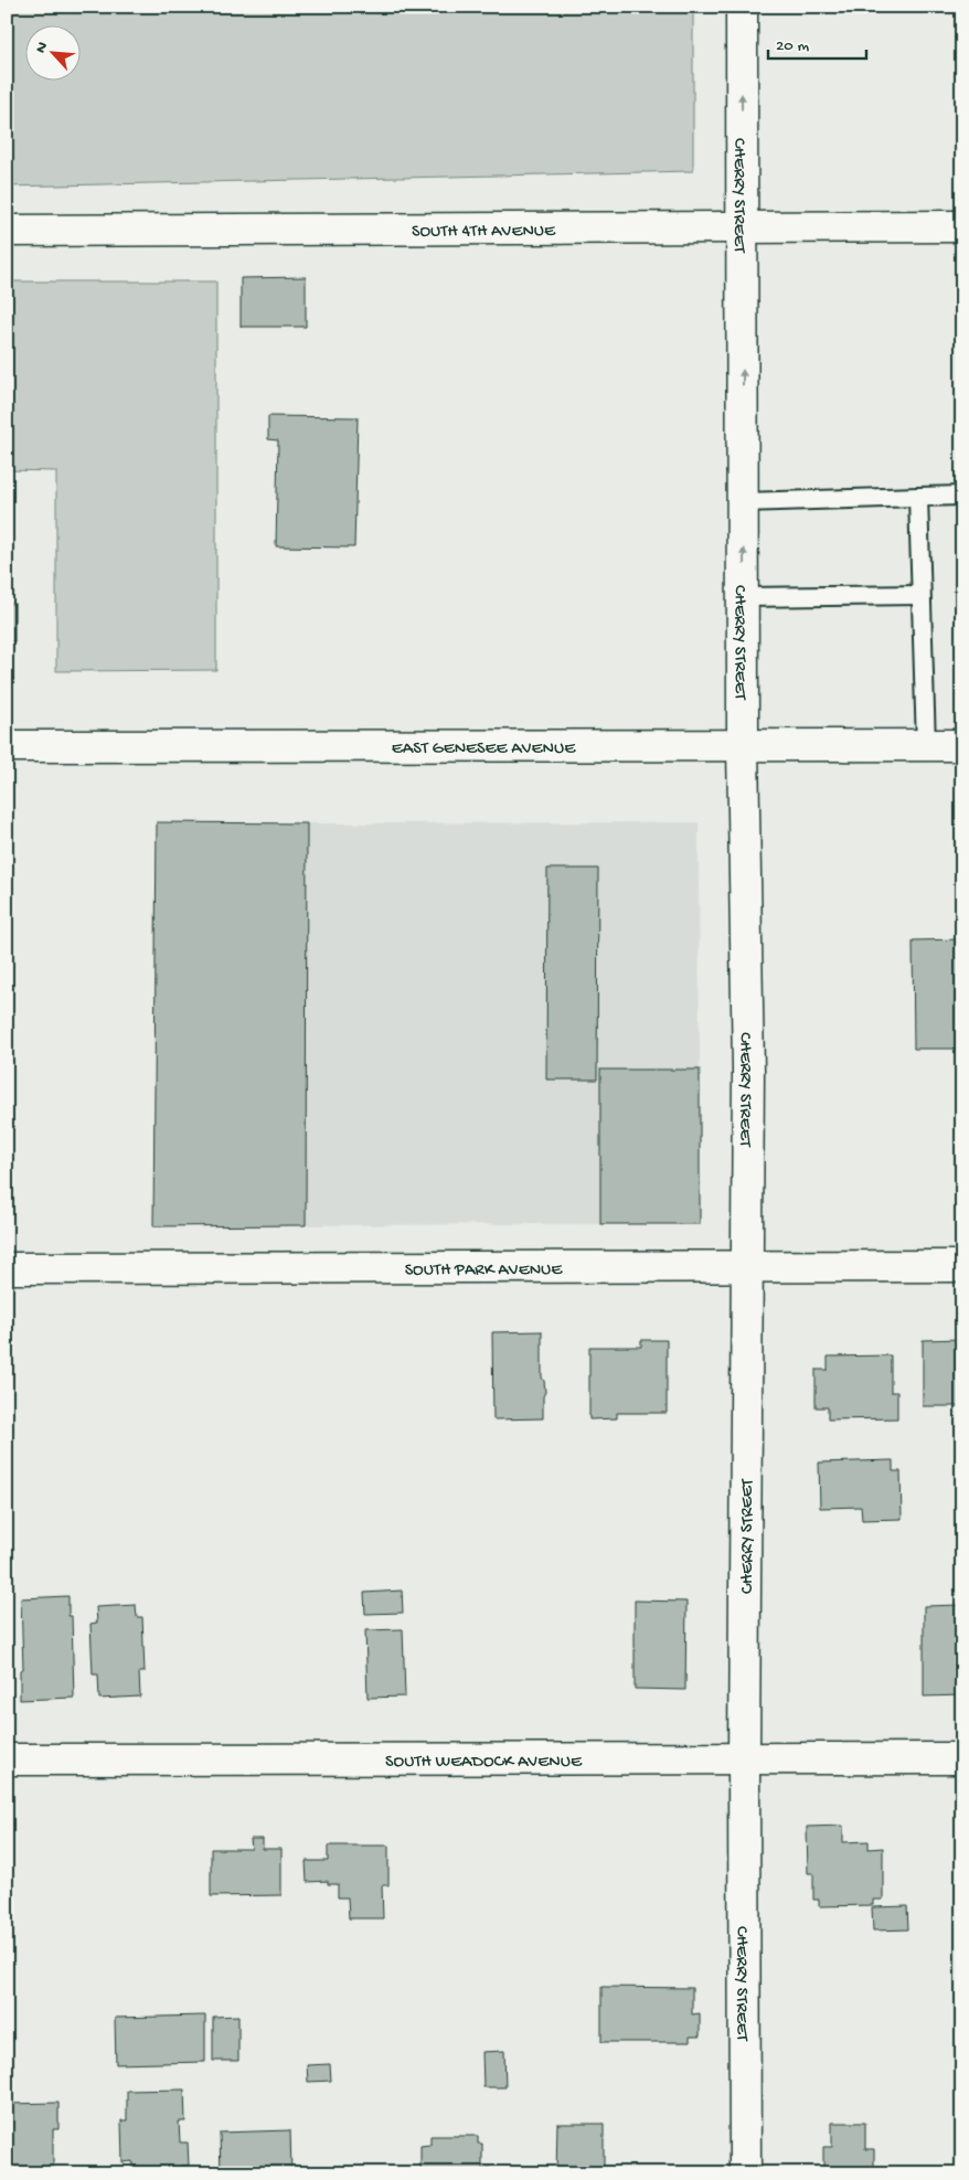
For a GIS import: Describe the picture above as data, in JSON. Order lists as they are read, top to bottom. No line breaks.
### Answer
{"streets":{"street":["CHERRY STREET","SOUTH 4TH AVENUE","EAST GENESEE AVENUE","SOUTH PARK AVENUE","SOUTH WEADOCK AVENUE"]},"crossings":[["CHERRY STREET","SOUTH 4TH AVENUE"],["CHERRY STREET","EAST GENESEE AVENUE"],["CHERRY STREET","SOUTH PARK AVENUE"],["CHERRY STREET","SOUTH WEADOCK AVENUE"]],"scale_bar":"20 m","north":"top left"}
